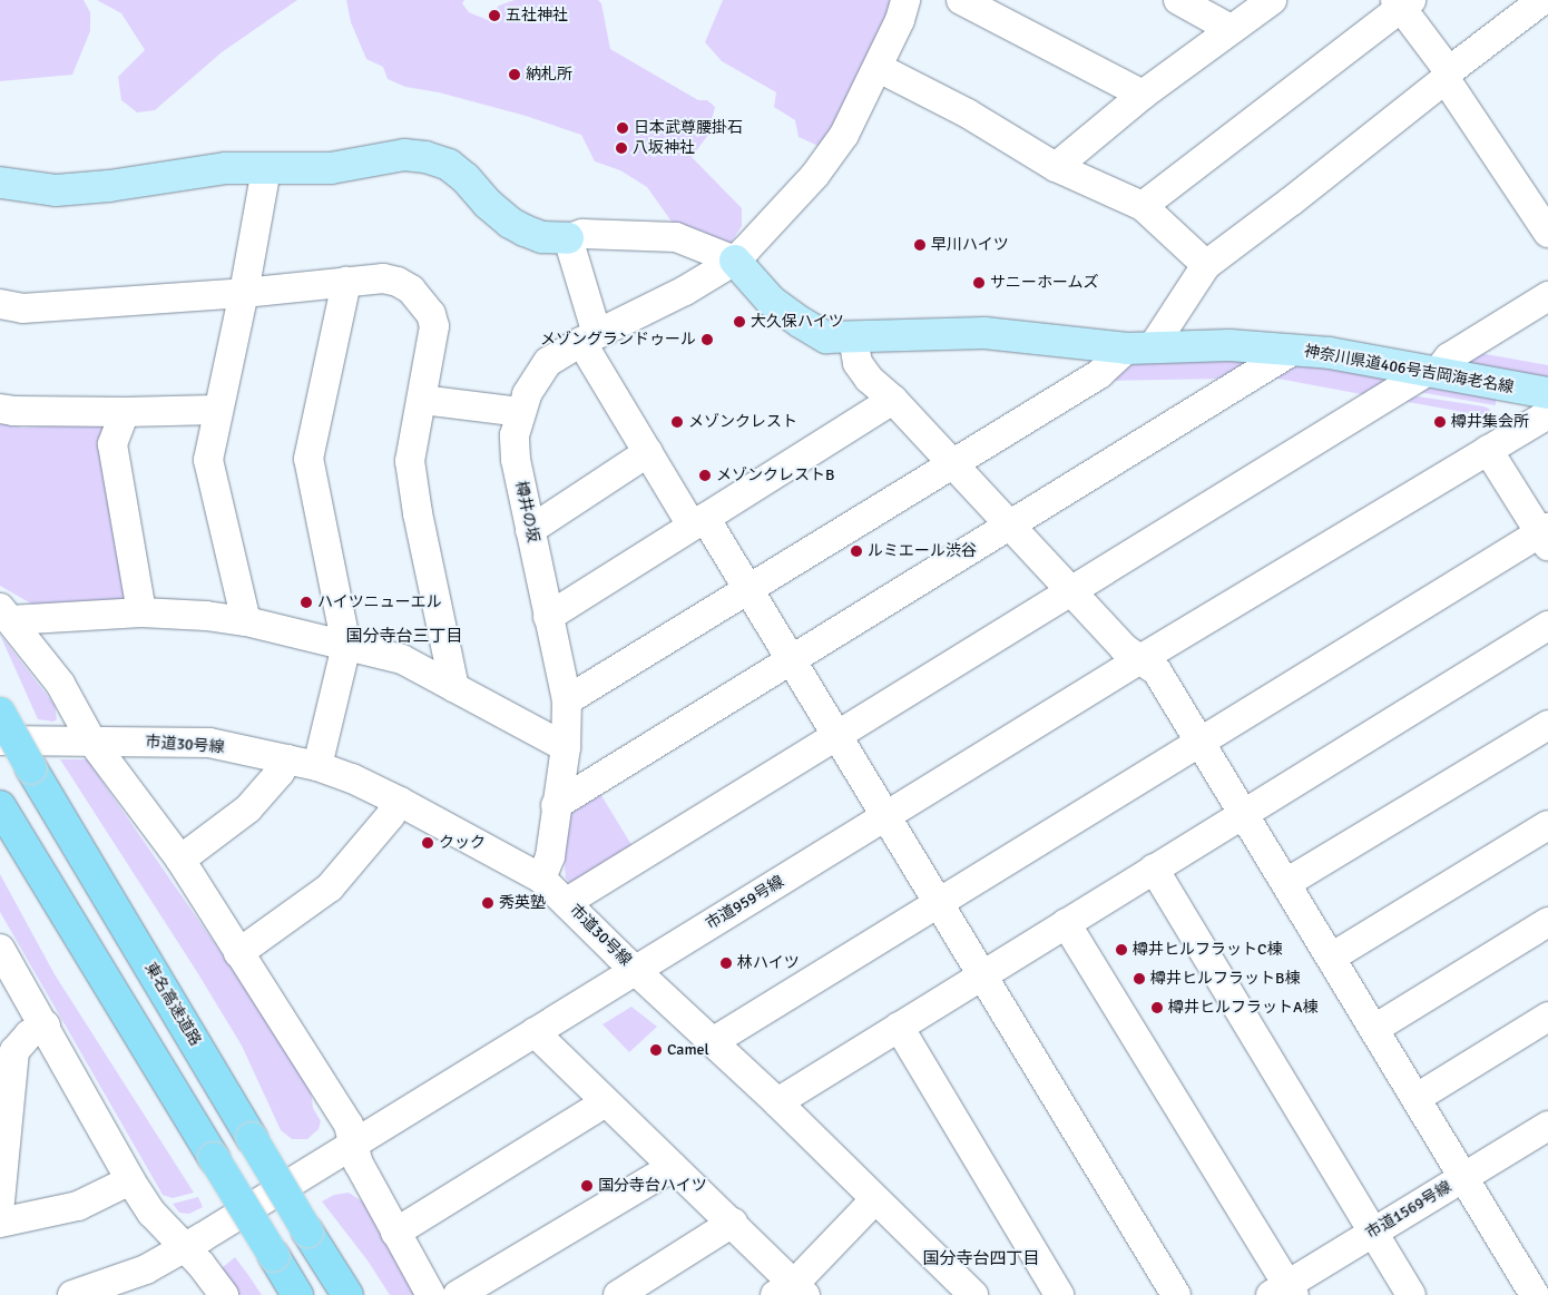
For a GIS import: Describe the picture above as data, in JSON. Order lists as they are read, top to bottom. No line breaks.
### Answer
{"streets":{"highway":["東名高速道路"],"main road":["神奈川県道406号吉岡海老名線"],"street":["樽井の坂","市道30号線","市道959号線","市道1569号線"]},"crossings":[["神奈川県道406号吉岡海老名線","樽井の坂"],["樽井の坂","市道30号線"],["市道30号線","市道959号線"]],"districts":["国分寺台三丁目","国分寺台四丁目"],"places":["五社神社","納札所","日本武尊腰掛石","八坂神社","早川ハイツ","サニーホームズ","大久保ハイツ","メゾングランドゥール","メゾンクレスト","樽井集会所","メゾンクレストB","ルミエール渋谷","ハイツニューエル","クック","秀英塾","樽井ヒルフラットC棟","林ハイツ","樽井ヒルフラットB棟","樽井ヒルフラットA棟","Camel","国分寺台ハイツ"]}
